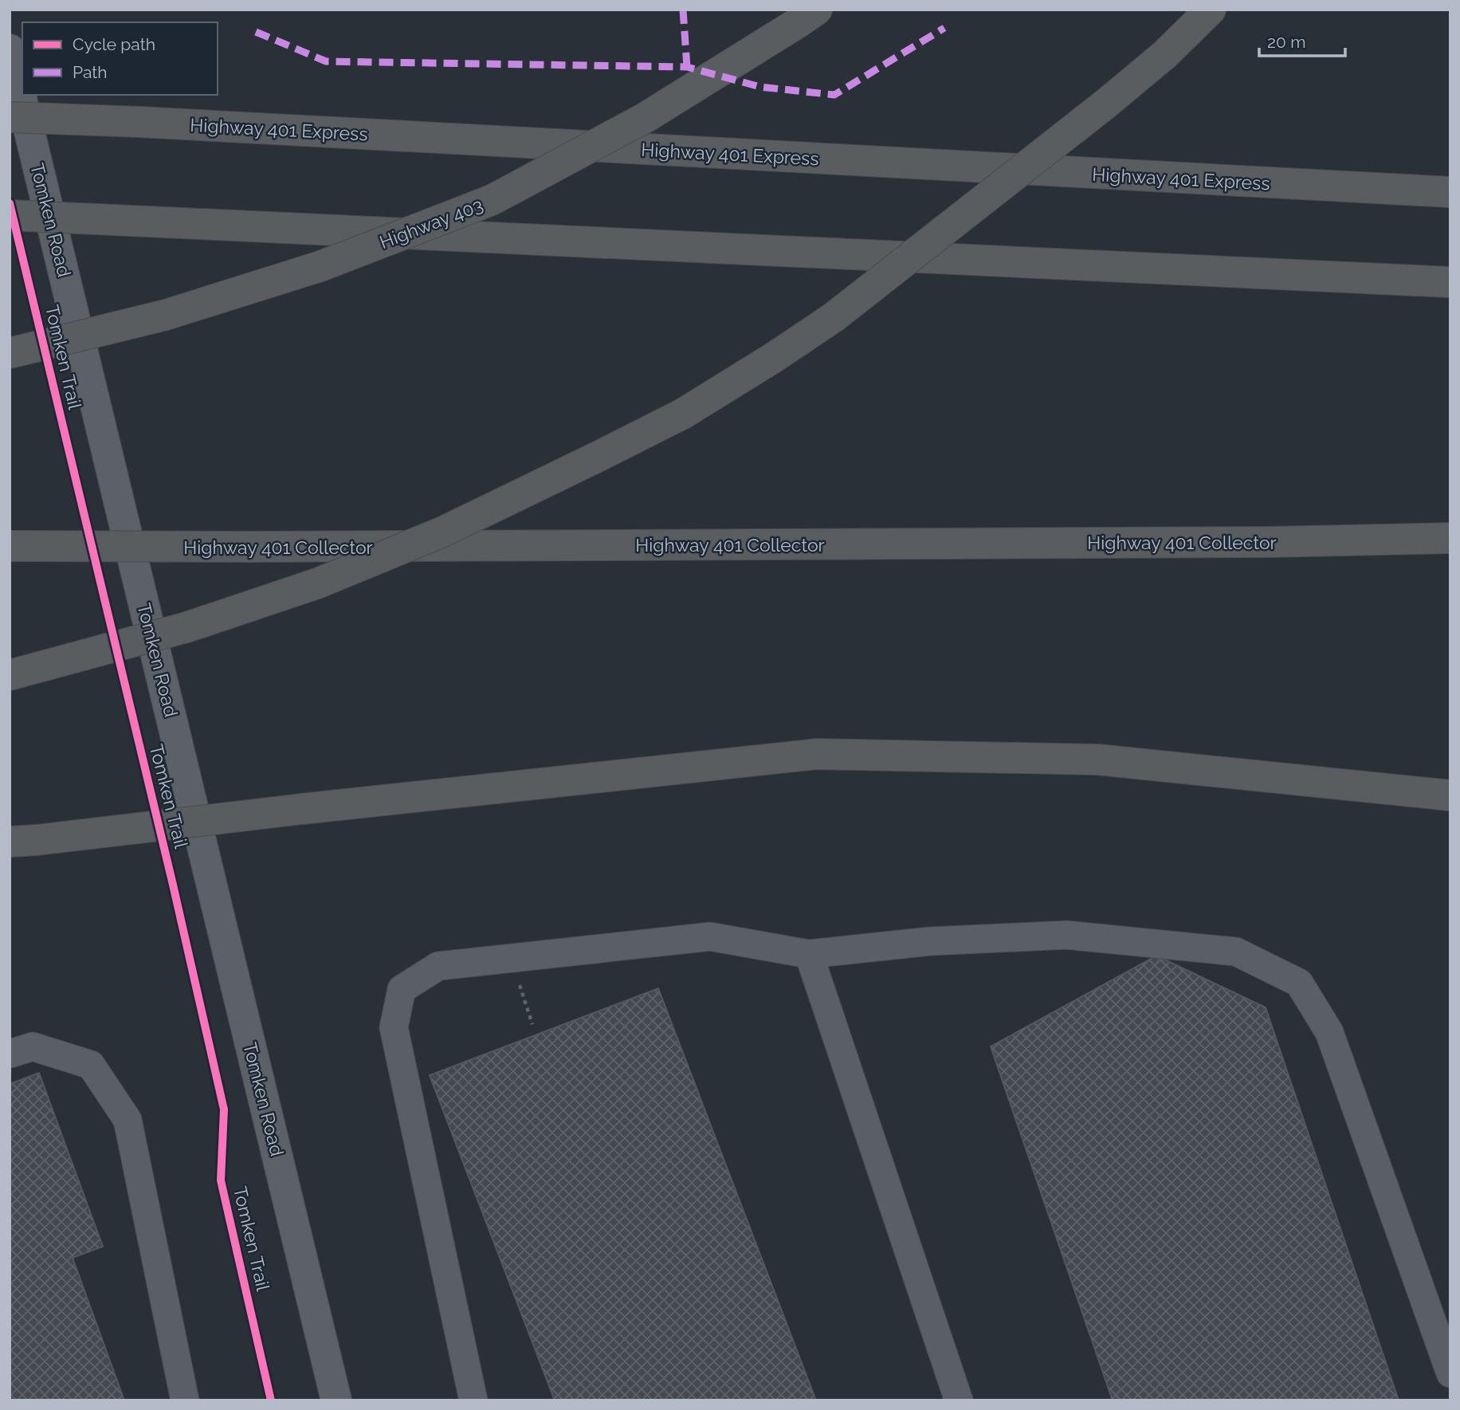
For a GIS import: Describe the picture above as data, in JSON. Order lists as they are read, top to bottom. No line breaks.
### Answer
{"streets":{"highway":["Highway 401 Express","Highway 403","Highway 401 Collector"],"main road":["Tomken Road"],"cycle path":["Tomken Trail"]},"legend":["Cycle path","Path"],"scale_bar":"20 m"}
